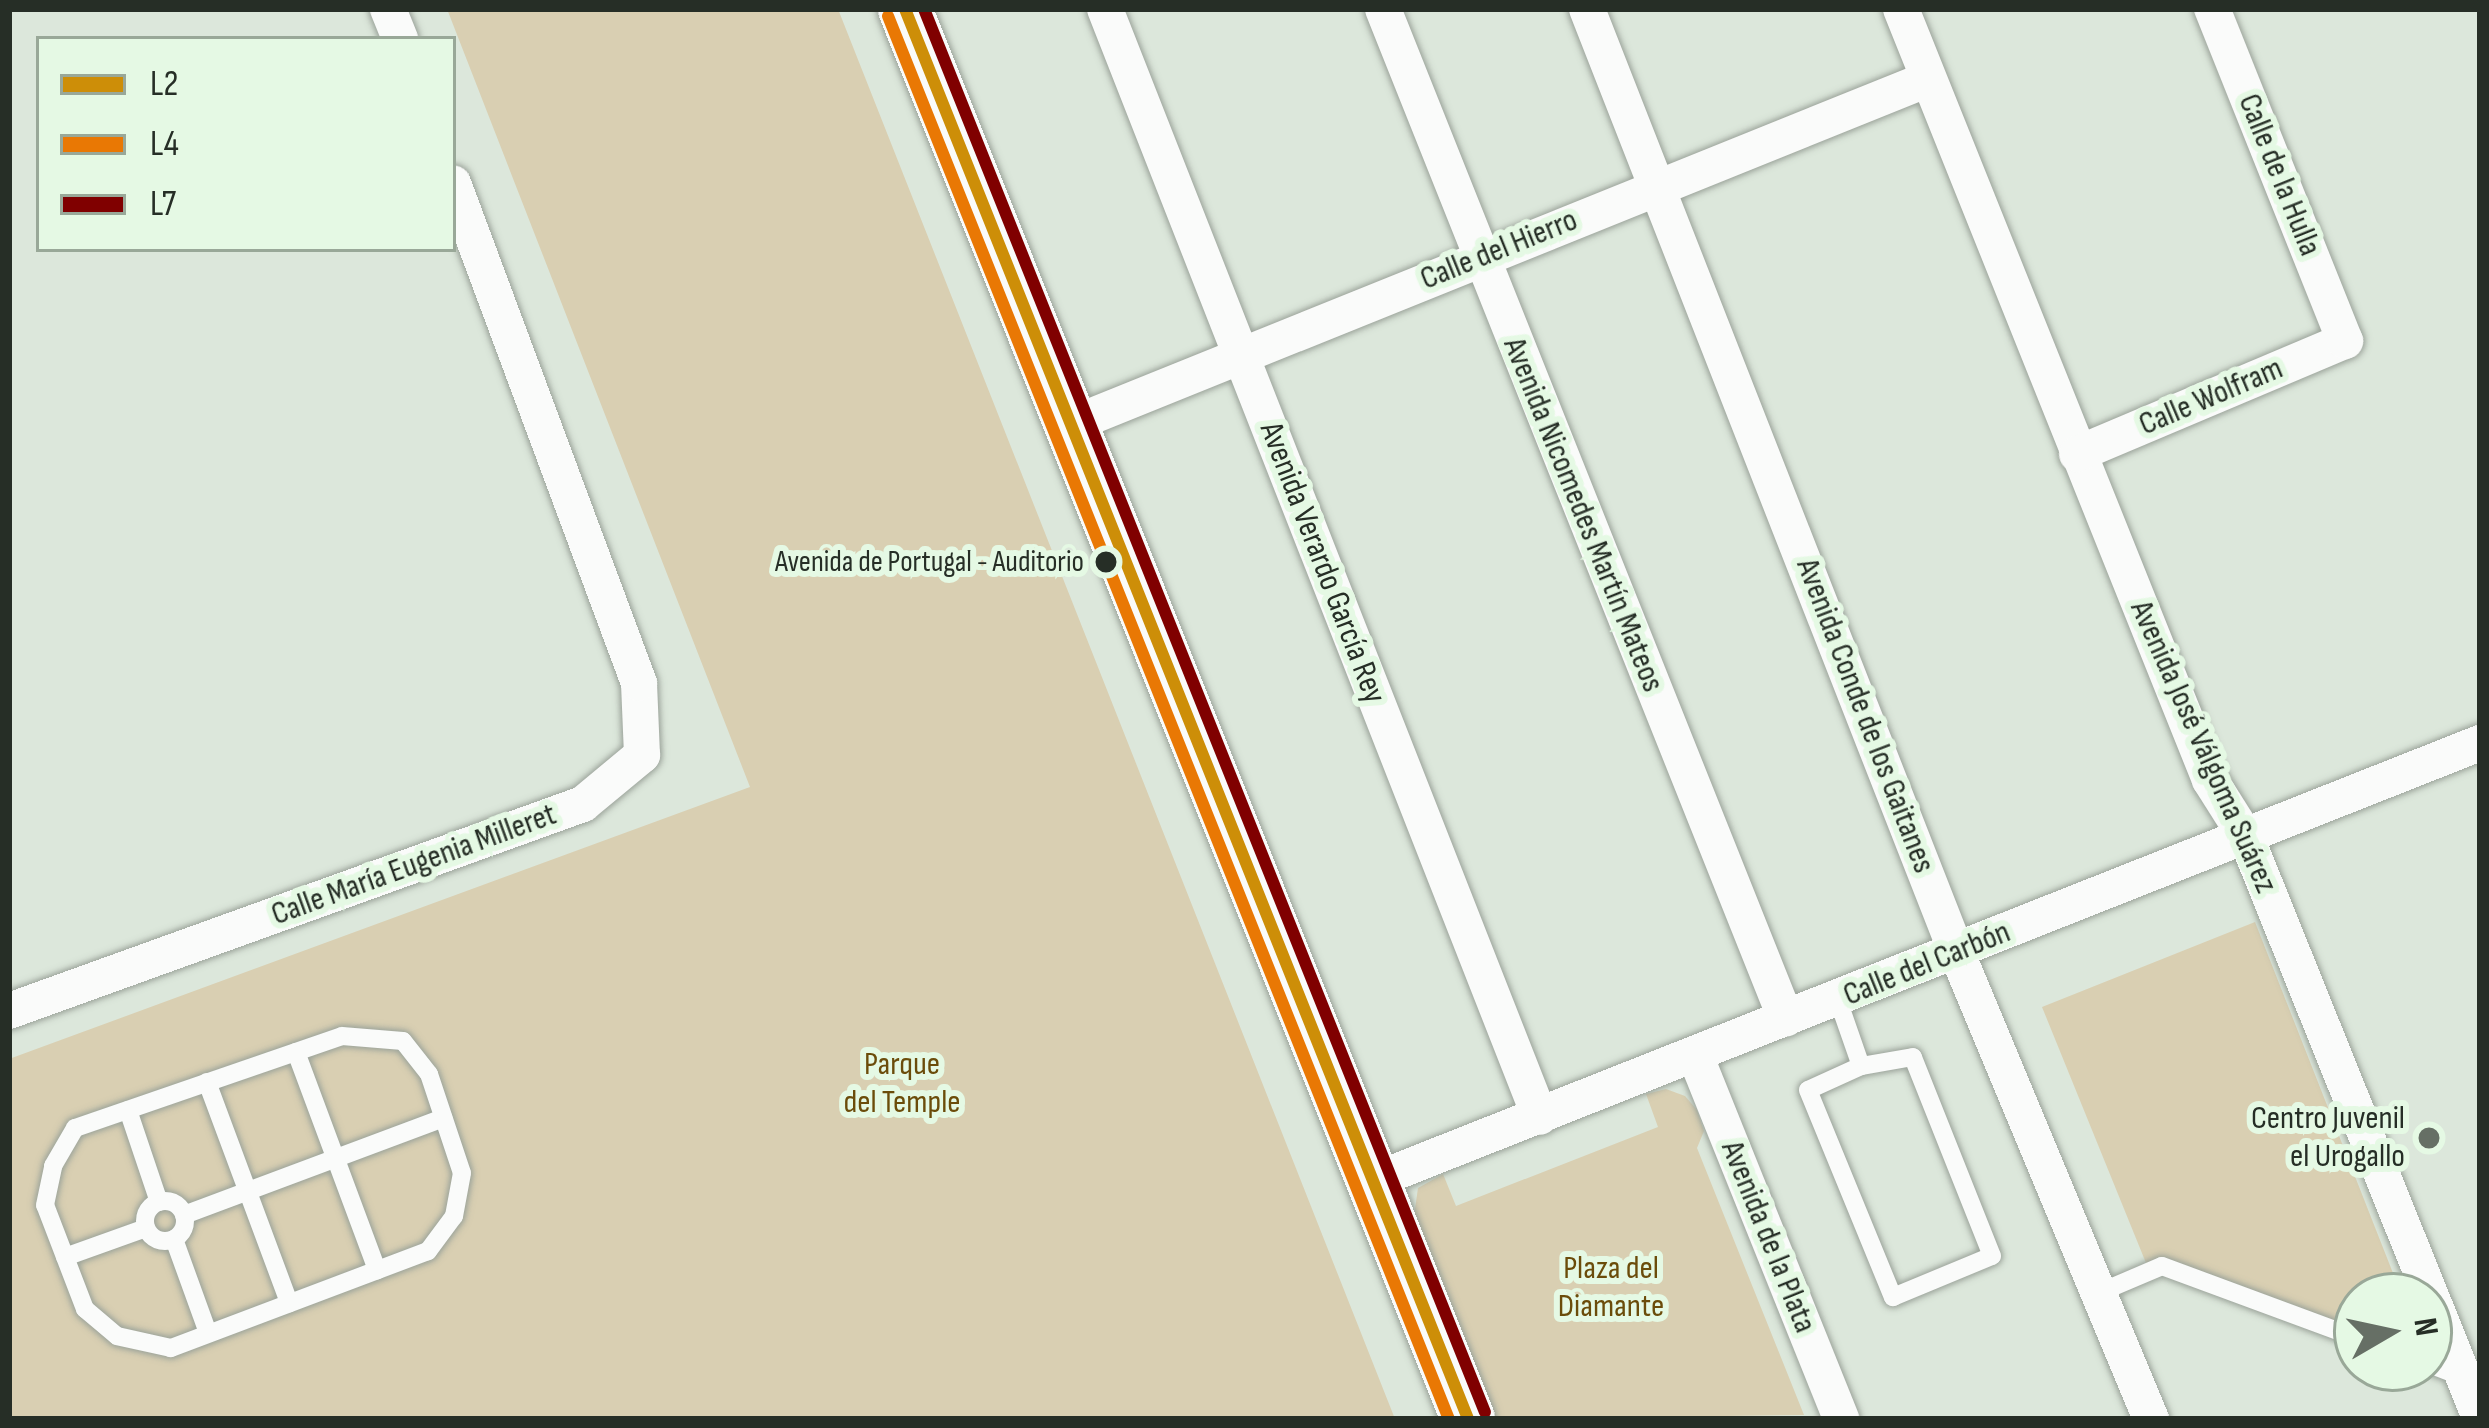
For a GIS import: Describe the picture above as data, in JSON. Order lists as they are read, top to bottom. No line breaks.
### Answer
{"streets":{"street":["Calle de la Hulla","Calle del Hierro","Calle Wolfram","Avenida Nicomedes Martín Mateos","Avenida Verardo García Rey","Avenida Conde de los Gaitanes","Avenida José Válgoma Suárez","Calle María Eugenia Milleret","Calle del Carbón","Avenida de la Plata"]},"crossings":[["Calle de la Hulla","Calle Wolfram"],["Calle del Hierro","Avenida Nicomedes Martín Mateos"],["Calle del Hierro","Avenida Verardo García Rey"],["Calle del Hierro","Avenida Conde de los Gaitanes"],["Calle del Hierro","Avenida José Válgoma Suárez"],["Calle Wolfram","Avenida José Válgoma Suárez"],["Avenida Nicomedes Martín Mateos","Calle del Carbón"],["Avenida Verardo García Rey","Calle del Carbón"],["Avenida Conde de los Gaitanes","Calle del Carbón"],["Avenida José Válgoma Suárez","Calle del Carbón"],["Calle del Carbón","Avenida de la Plata"]],"parks":["Parque del Temple","Plaza del Diamante"],"places":["Avenida de Portugal - Auditorio","Centro Juvenil el Urogallo"],"lines":["transit line L2","transit line L7","transit line L4"],"legend":["L2","L4","L7"],"north":"right"}
